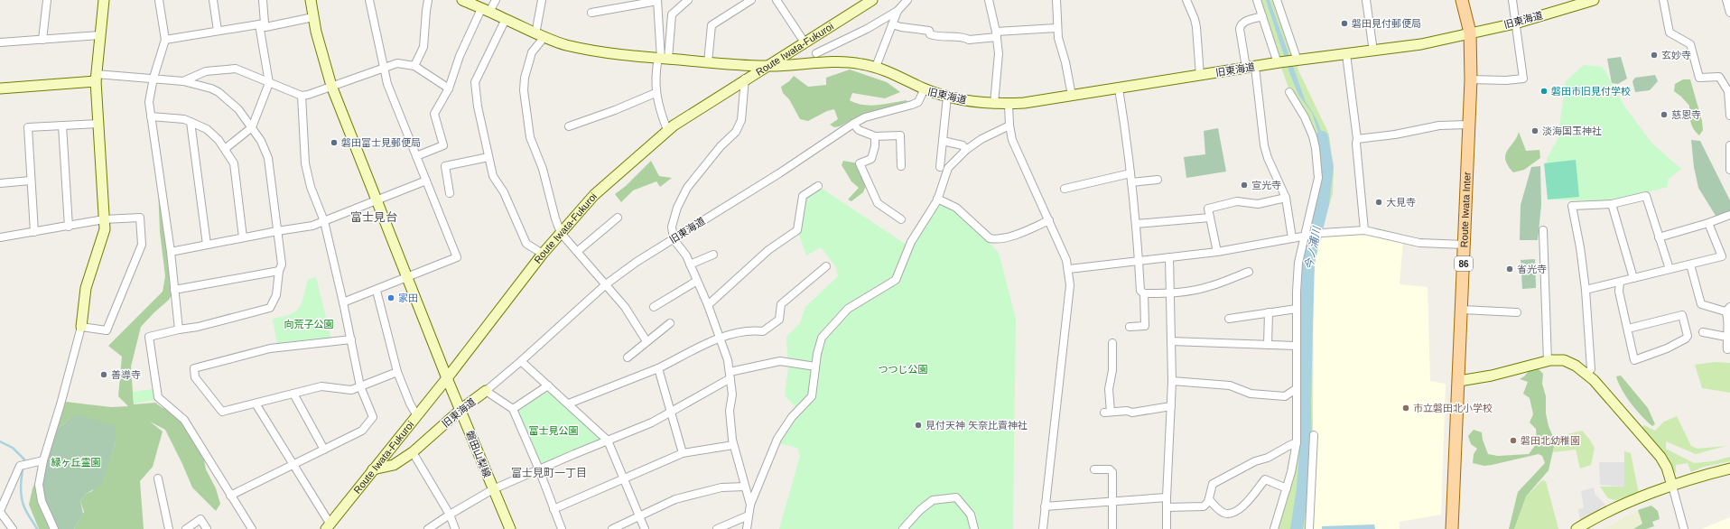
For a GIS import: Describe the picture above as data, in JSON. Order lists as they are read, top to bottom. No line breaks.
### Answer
{"streets":{"main road":["Route Iwata Inter","86"],"street":["旧東海道","Route Iwata-Fukuroi","磐田山梨線"]},"crossings":[["旧東海道","Route Iwata-Fukuroi"],["旧東海道","Route Iwata Inter"],["旧東海道","磐田山梨線"],["Route Iwata-Fukuroi","磐田山梨線"]],"districts":["富士見台","富士見町一丁目"],"water":["今ノ浦川"],"parks":["向荒子公園","つつじ公園","富士見公園","緑ヶ丘霊園"],"places":["磐田見付郵便局","玄妙寺","磐田市旧見付学校","慈恩寺","淡海国玉神社","磐田富士見郵便局","宣光寺","大見寺","省光寺","家田","善導寺","市立磐田北小学校","見付天神 矢奈比賣神社","磐田北幼稚園"]}
